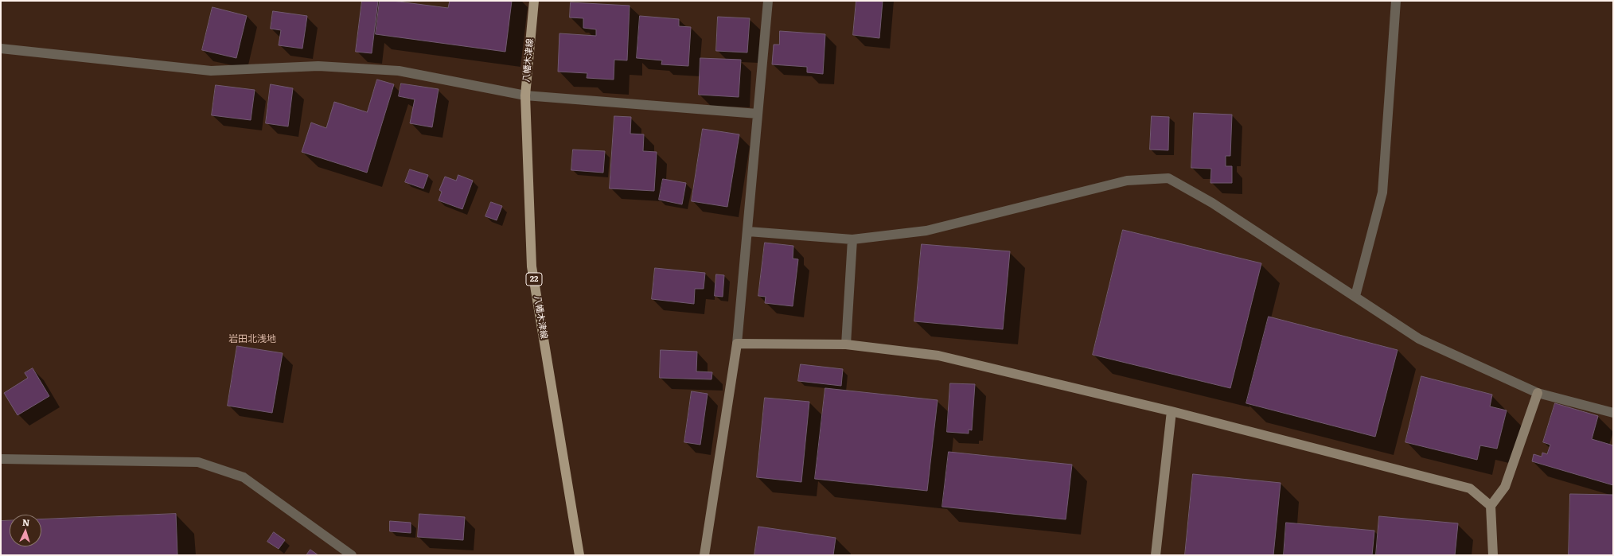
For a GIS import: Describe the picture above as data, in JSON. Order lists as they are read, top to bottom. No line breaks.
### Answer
{"streets":{"main road":["八幡木津線","22"]},"districts":["岩田北浅地"],"north":"top"}
